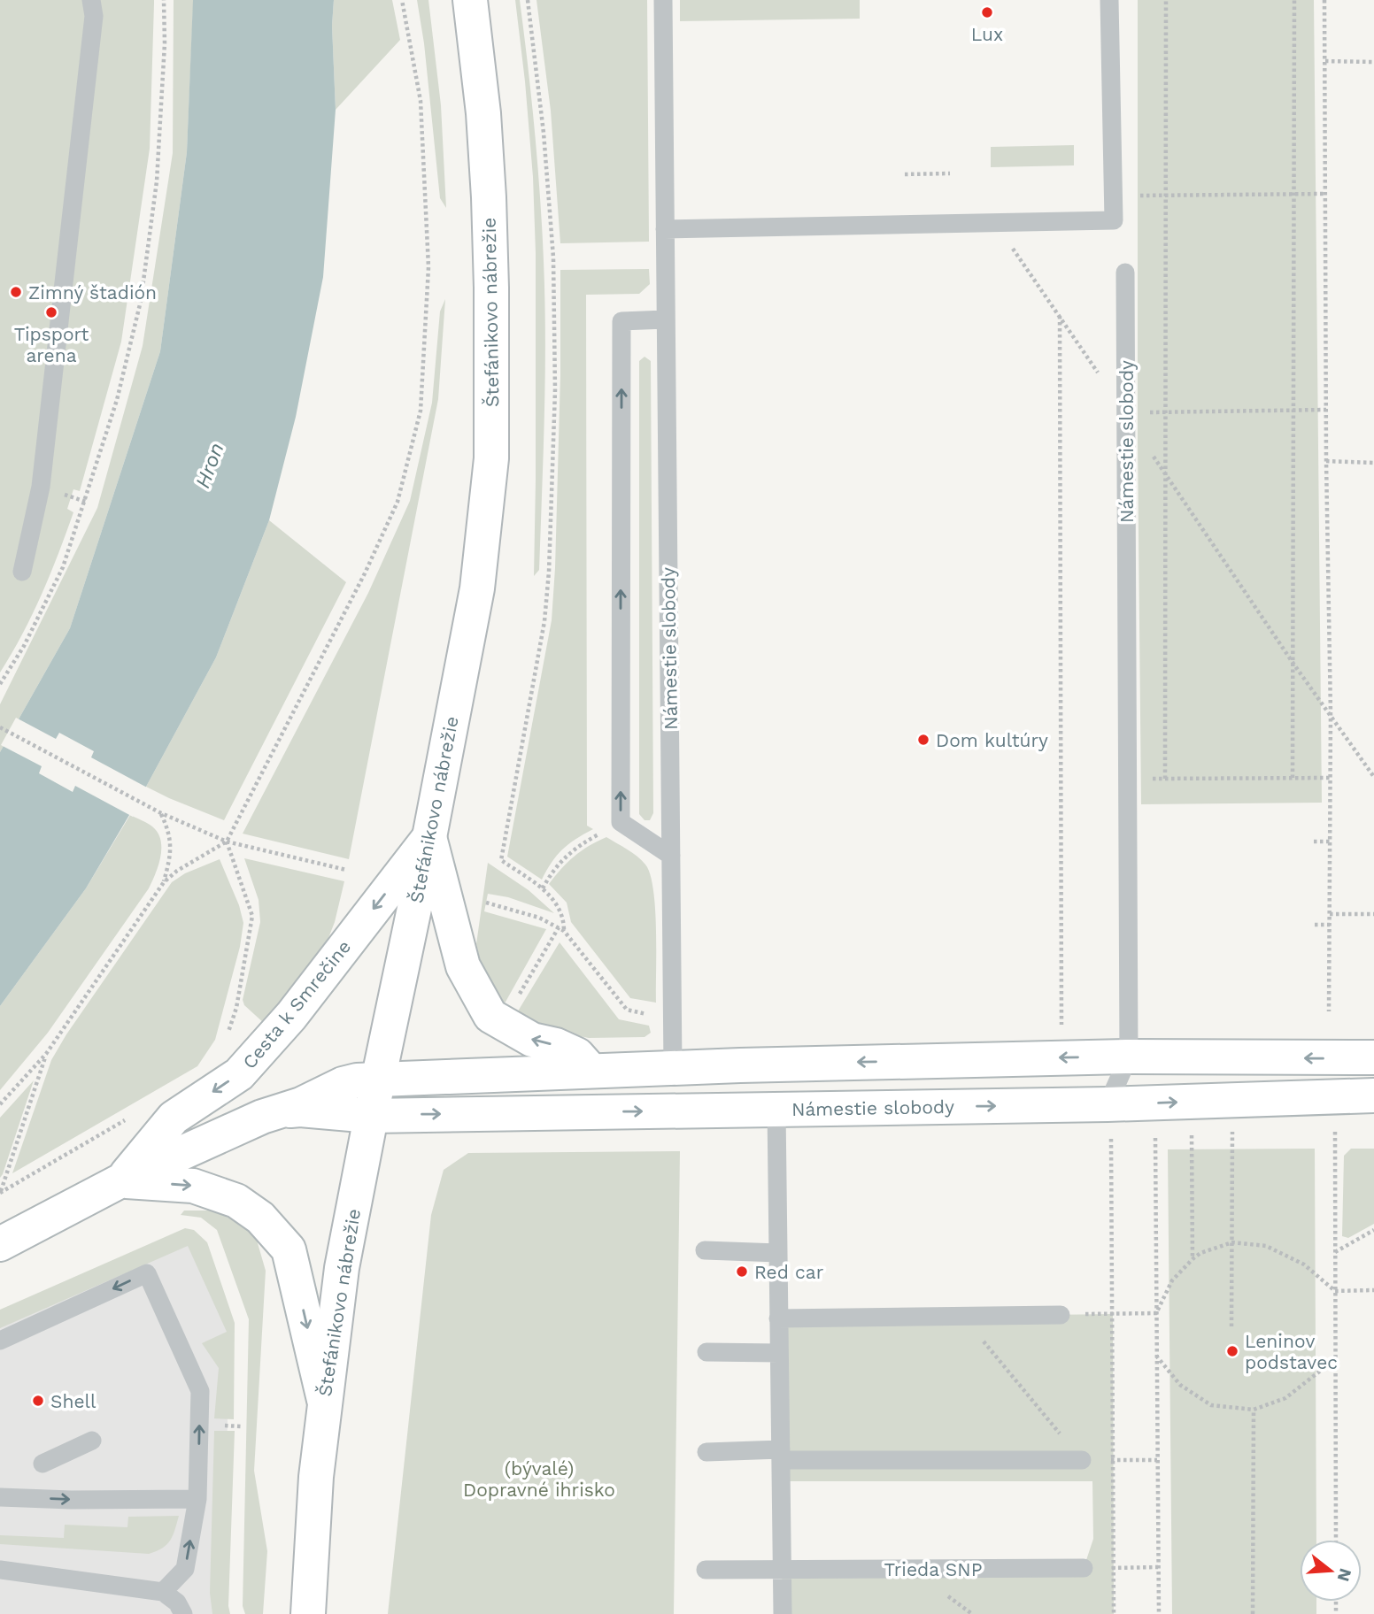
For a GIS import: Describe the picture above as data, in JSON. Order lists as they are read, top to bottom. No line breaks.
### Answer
{"streets":{"street":["Štefánikovo nábrežie","Námestie slobody","Cesta k Smrečine"],"lane":["Trieda SNP"]},"crossings":[["Štefánikovo nábrežie","Námestie slobody"],["Štefánikovo nábrežie","Cesta k Smrečine"],["Námestie slobody","Cesta k Smrečine"]],"water":["Hron"],"parks":["(bývalé) Dopravné ihrisko"],"places":["Lux","Zimný štadión","Tipsport arena","Dom kultúry","Red car","Leninov podstavec","Shell"],"north":"right"}
